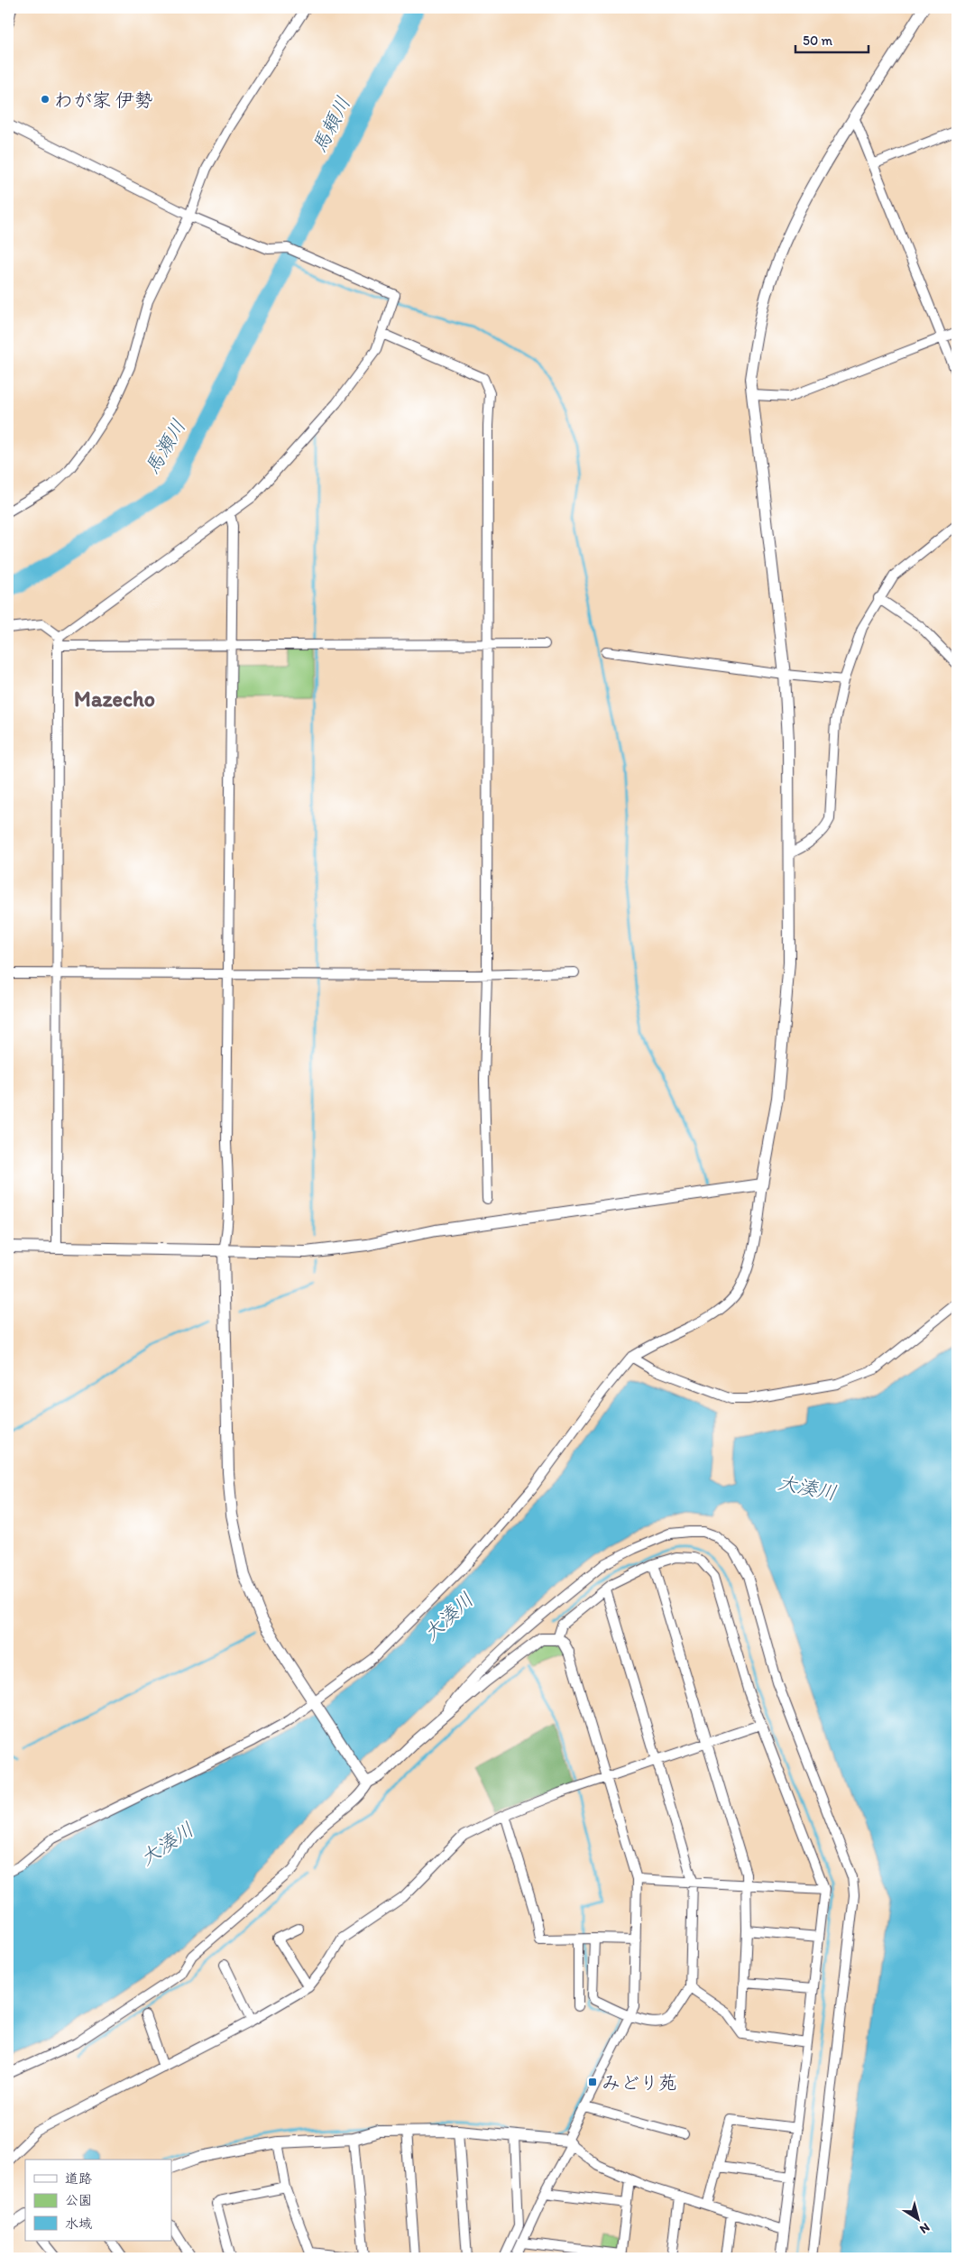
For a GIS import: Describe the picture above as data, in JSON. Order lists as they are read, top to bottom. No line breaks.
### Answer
{"districts":["Mazecho"],"water":["馬頼川","馬瀬川","大湊川"],"places":{"other":["わが家 伊勢"],"transit":["みどり苑"]},"legend":["道路","公園","水域"],"scale_bar":"50 m","north":"bottom right"}
